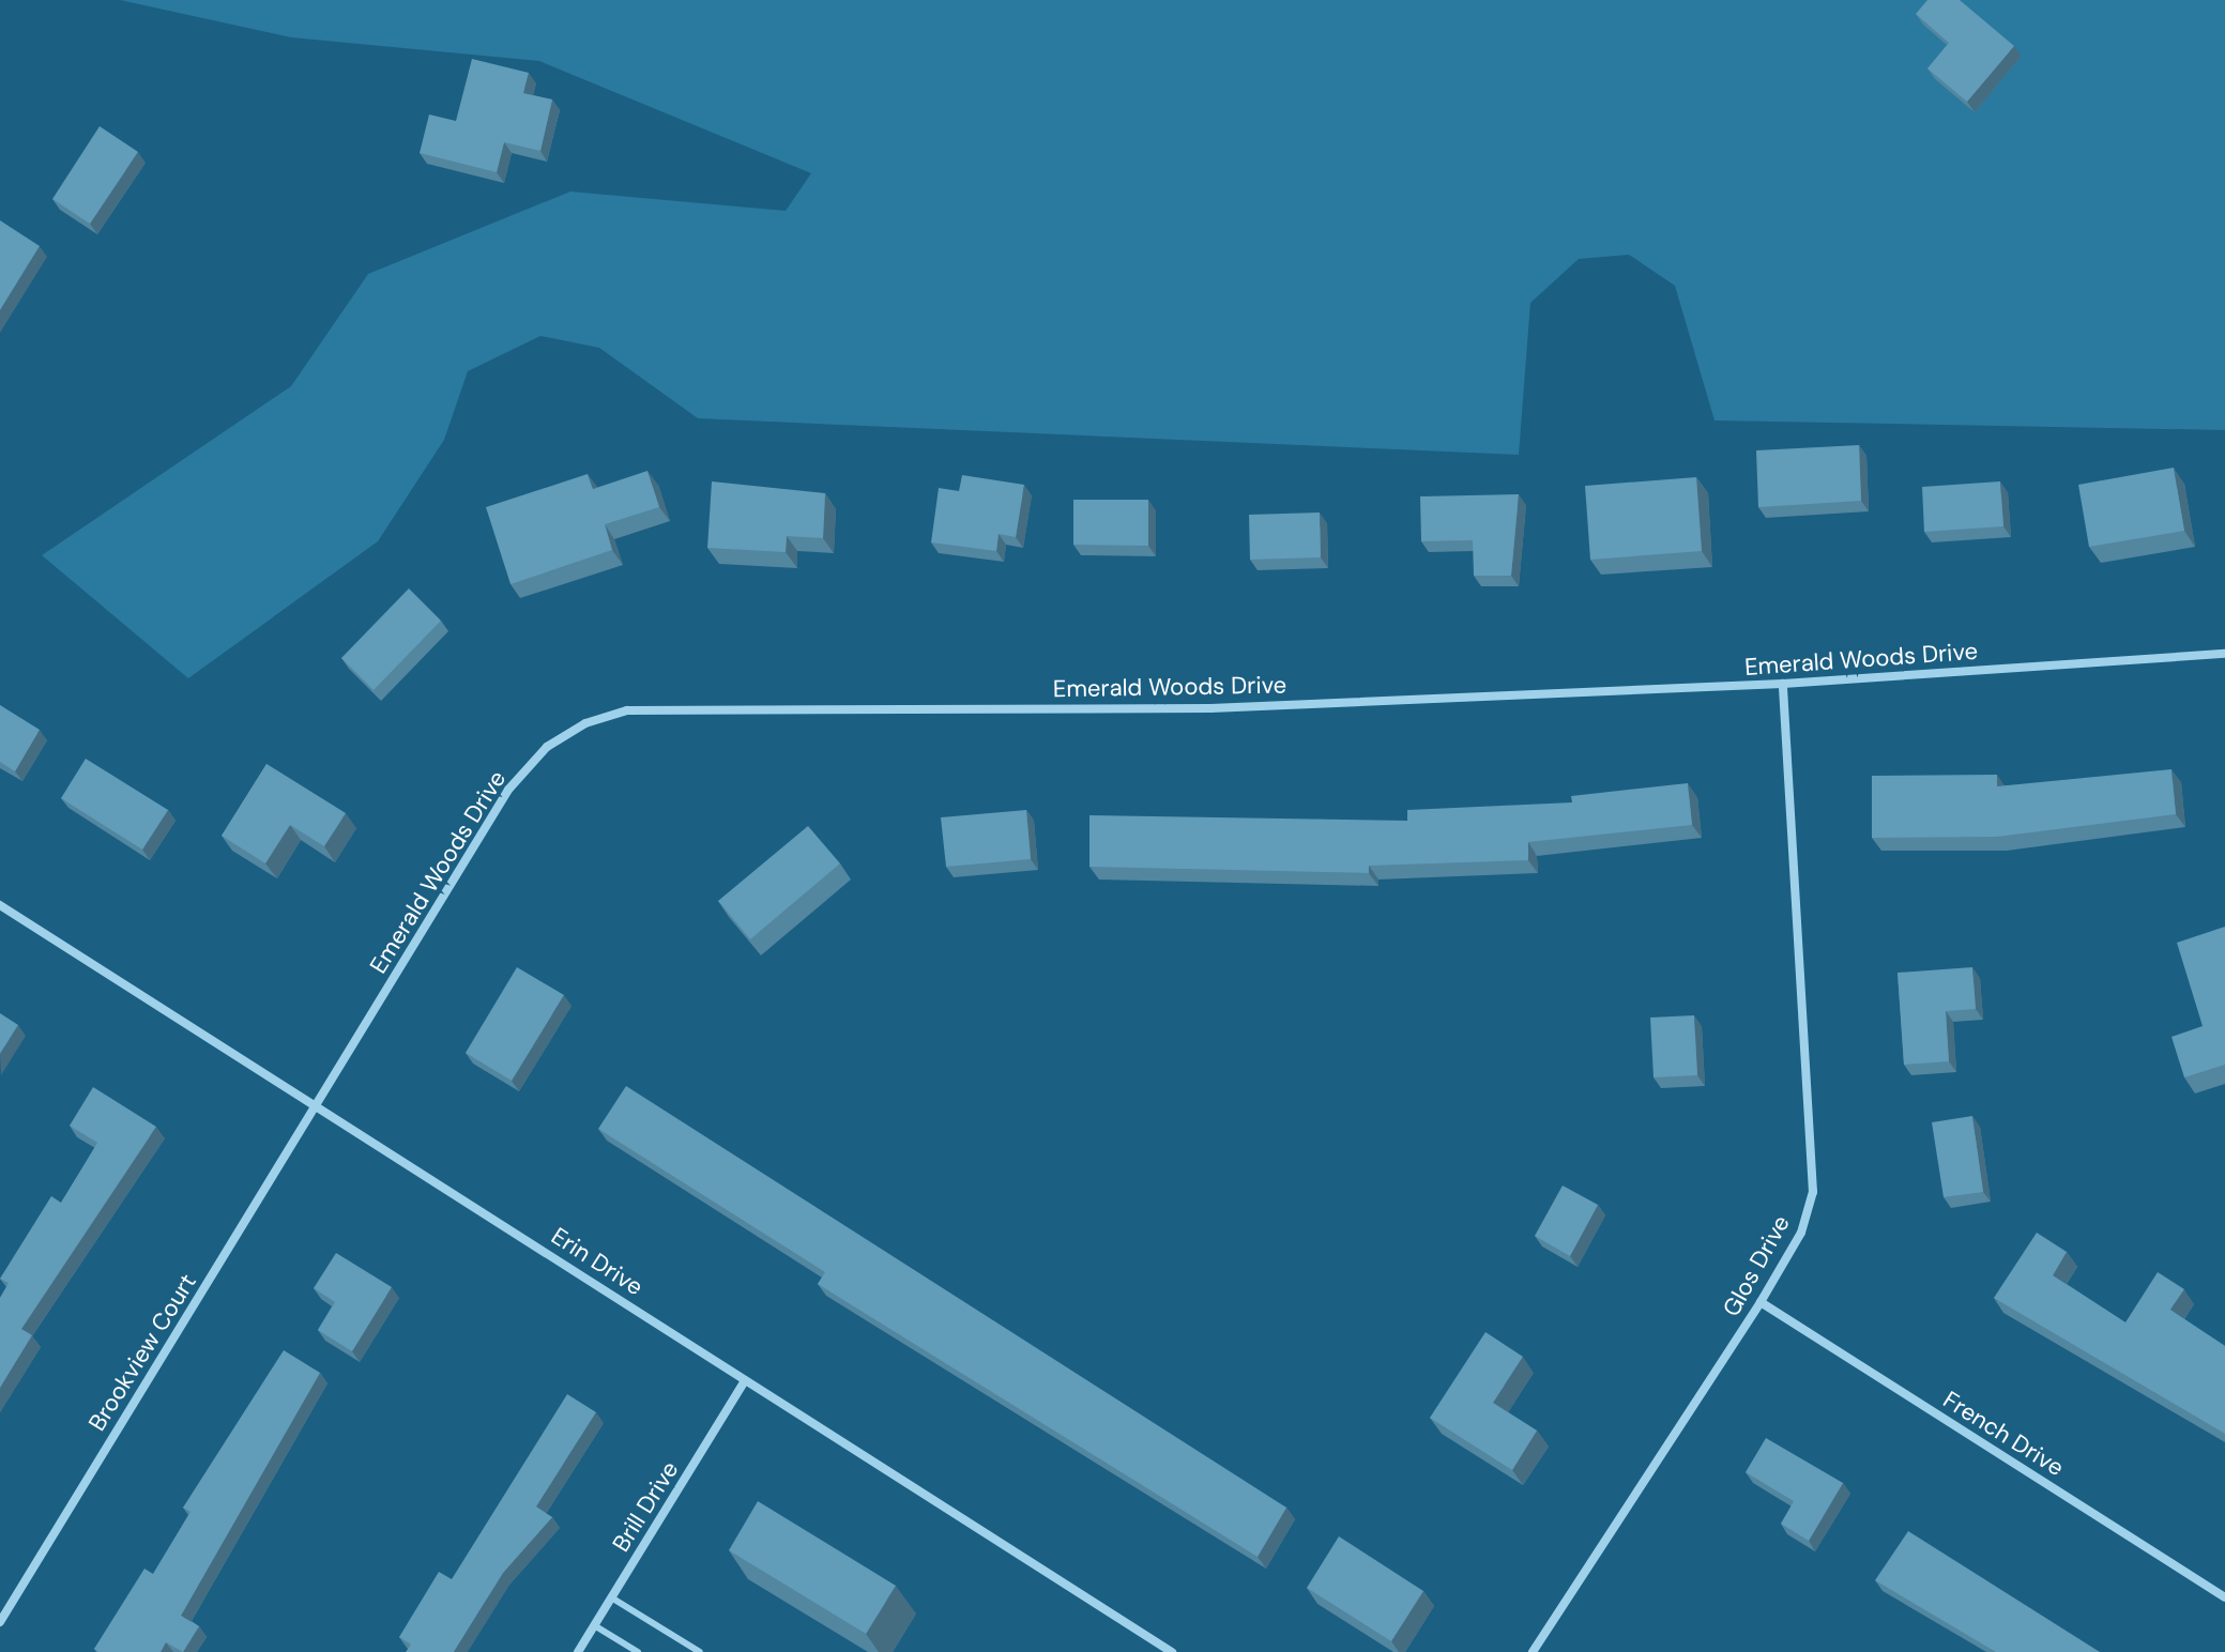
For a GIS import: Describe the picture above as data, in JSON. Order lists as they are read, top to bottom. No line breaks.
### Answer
{"streets":{"street":["Emerald Woods Drive","Erin Drive","Glos Drive","Brookview Court","French Drive","Brill Drive"]},"crossings":[["Emerald Woods Drive","Erin Drive"],["Emerald Woods Drive","Glos Drive"],["Emerald Woods Drive","Brookview Court"],["Erin Drive","Brookview Court"],["Erin Drive","Brill Drive"],["Glos Drive","French Drive"]]}
